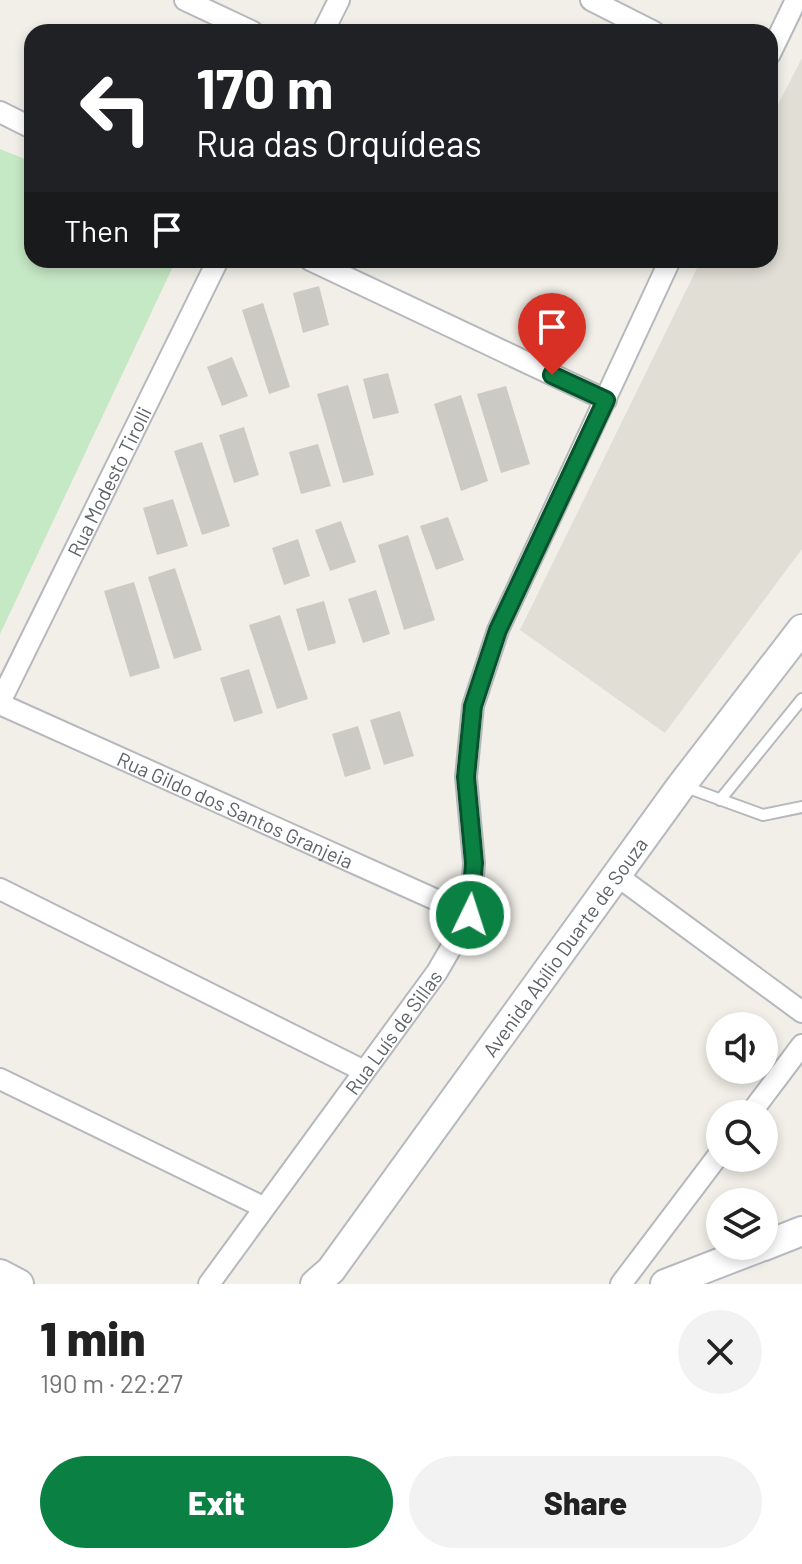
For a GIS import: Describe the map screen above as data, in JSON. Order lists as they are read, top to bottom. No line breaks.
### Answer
{"streets":{"main road":["Avenida Abílio Duarte de Souza"],"street":["Rua Modesto Tirolli","Rua Gildo dos Santos Granjeia","Rua Luís de Sillas"]},"crossings":[["Rua Modesto Tirolli","Rua Gildo dos Santos Granjeia"],["Rua Gildo dos Santos Granjeia","Rua Luís de Sillas"]],"page":{"turn":["170 m","Rua das Orquídeas"],"then":"Then","heading":["1 min","190 m · 22:27"],"buttons":["Exit","Share"]}}
